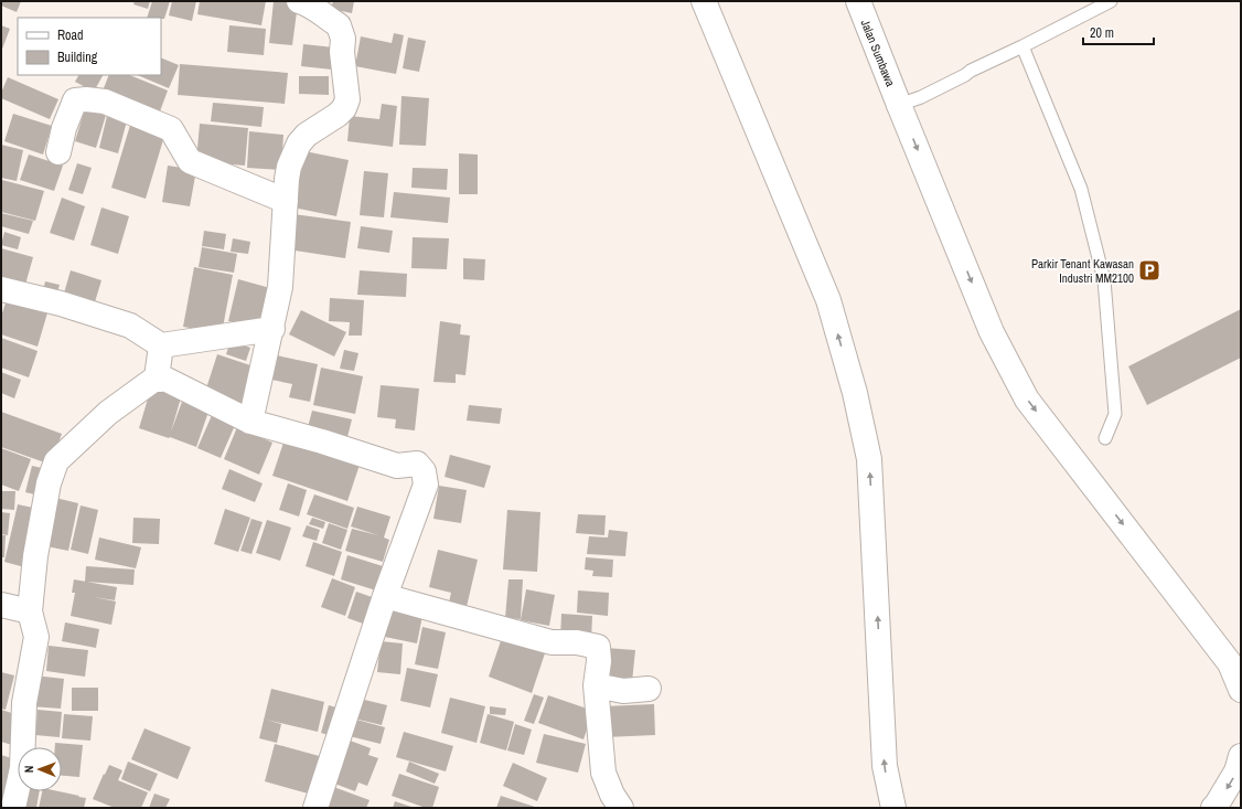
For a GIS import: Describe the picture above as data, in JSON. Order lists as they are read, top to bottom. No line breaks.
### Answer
{"streets":{"street":["Jalan Sumbawa"]},"places":{"parking":["Parkir Tenant Kawasan Industri MM2100"]},"legend":["Road","Building"],"scale_bar":"20 m","north":"left"}
